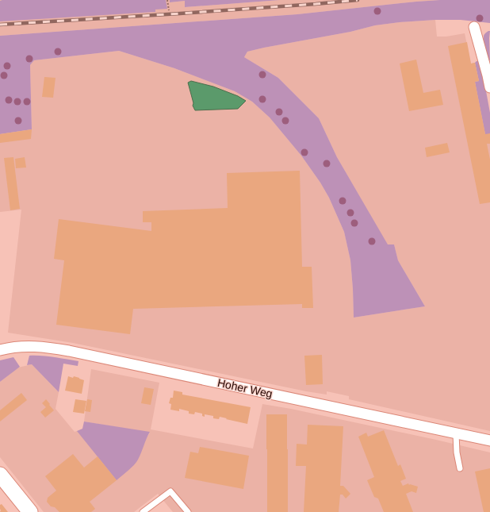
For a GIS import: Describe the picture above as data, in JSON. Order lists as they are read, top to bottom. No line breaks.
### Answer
{"streets":{"street":["Hoher Weg"]}}
